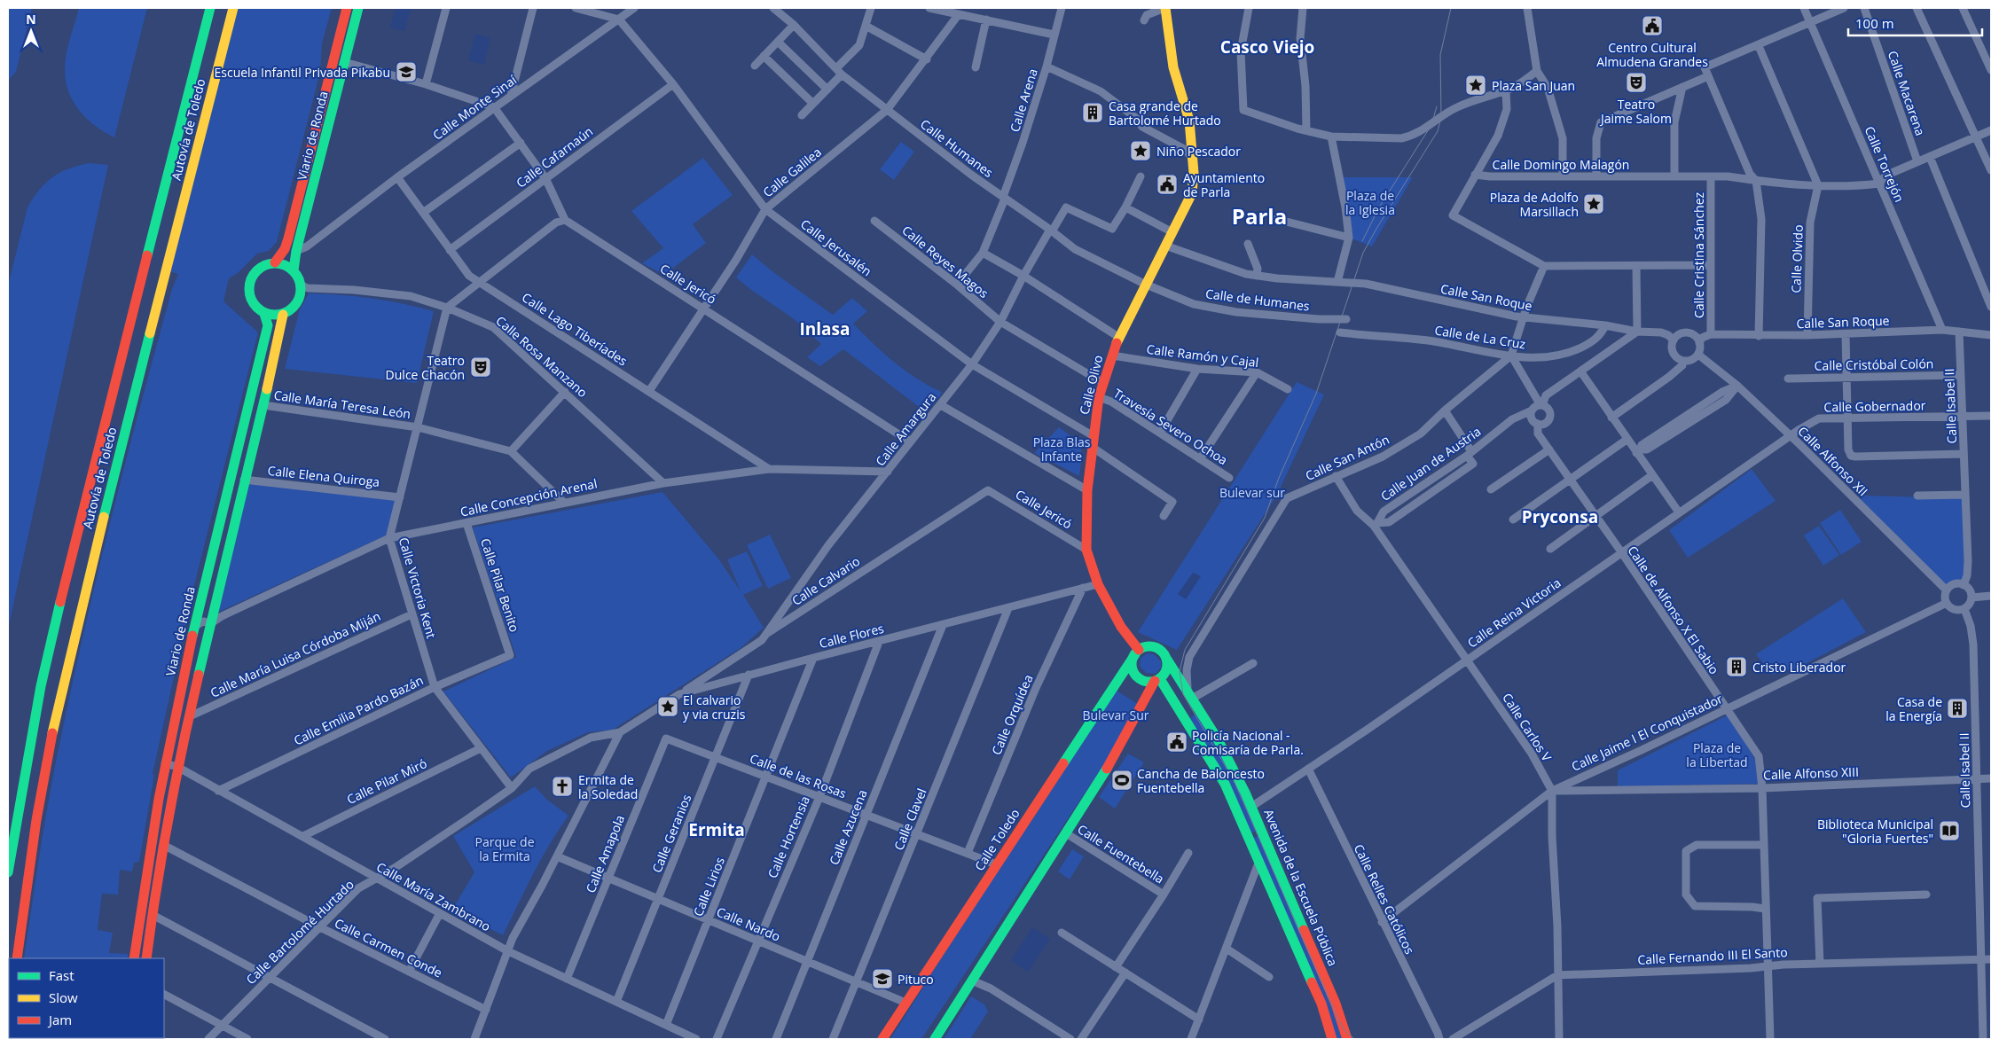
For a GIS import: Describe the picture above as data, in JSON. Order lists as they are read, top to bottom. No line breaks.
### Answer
{"streets":{"main road":["Autovía de Toledo","Viario de Ronda","Calle Olivo","Calle Toledo","Avenida de la Escuela Pública"],"street":["Calle Macarena","Calle Arena","Calle Monte Sinaí","Calle Humanes","Calle Cafarnaún","Calle Domingo Malagón","Calle Torrejón","Calle Galilea","Calle Jerusalén","Calle Cristina Sánchez","Calle Olvido","Calle Reyes Magos","Calle Jericó","Calle San Roque","Calle de Humanes","Calle Lago Tiberíades","Calle de La Cruz","Calle Ramón y Cajal","Calle Rosa Manzano","Calle Cristóbal Colón","Calle María Teresa León","Calle Gobernador","Calle Isabel II","Travesía Severo Ochoa","Calle Amargura","Calle San Antón","Calle Alfonso XII","Calle Juan de Austria","Calle Elena Quiroga","Calle Concepción Arenal","Calle Calvario","Calle Pilar Benito","Calle Victoria Kent","Calle de Alfonso X El Sabio","Calle Reina Victoria","Calle Flores","Calle María Luisa Córdoba Miján","Calle Emilia Pardo Bazán","Calle Orquídea","Calle Carlos V","Calle Jaime I El Conquistador","Calle Alfonso XIII","Calle de las Rosas","Calle Pilar Miró","Calle Clavel","Calle Azucena","Calle Geranios","Calle Hortensia","Calle Amapola","Calle Fuentebella","Calle Lirios","Calle María Zambrano","Calle Relles Católicos","Calle Nardo","Calle Bartolomé Hurtado","Calle Carmen Conde","Calle Fernando III El Santo"]},"crossings":[["Calle Arena","Calle Humanes"],["Calle Arena","Calle Reyes Magos"],["Calle Monte Sinaí","Viario de Ronda"],["Calle Monte Sinaí","Calle Jerusalén"],["Calle Monte Sinaí","Calle Lago Tiberíades"],["Viario de Ronda","Calle Rosa Manzano"],["Viario de Ronda","Calle Concepción Arenal"],["Viario de Ronda","Calle María Zambrano"],["Calle Humanes","Calle Galilea"],["Calle Humanes","Calle de Humanes"],["Calle Humanes","Calle Olivo"],["Calle Humanes","Calle Amargura"],["Calle Cafarnaún","Calle Jerusalén"],["Calle Cafarnaún","Calle Lago Tiberíades"],["Calle Domingo Malagón","Calle Torrejón"],["Calle Domingo Malagón","Calle Cristina Sánchez"],["Calle Domingo Malagón","Calle Olvido"],["Calle Torrejón","Calle San Roque"],["Calle Galilea","Calle Jerusalén"],["Calle Galilea","Calle Jericó"],["Calle Galilea","Calle Lago Tiberíades"],["Calle Jerusalén","Calle Olivo"],["Calle Jerusalén","Calle Amargura"],["Calle Cristina Sánchez","Calle San Roque"],["Calle Olvido","Calle San Roque"],["Calle Reyes Magos","Calle Amargura"],["Calle Jericó","Calle Olivo"],["Calle Jericó","Calle Amargura"],["Calle Jericó","Calle Calvario"],["Calle San Roque","Calle de La Cruz"],["Calle San Roque","Calle Isabel II"],["Calle San Roque","Calle Alfonso XII"],["Calle de Humanes","Calle Olivo"],["Calle Lago Tiberíades","Calle Concepción Arenal"],["Calle de La Cruz","Calle San Antón"],["Calle Ramón y Cajal","Calle Olivo"],["Calle Rosa Manzano","Calle Concepción Arenal"],["Calle Rosa Manzano","Calle Victoria Kent"],["Calle Cristóbal Colón","Calle Isabel II"],["Calle Olivo","Travesía Severo Ochoa"],["Calle Olivo","Calle Flores"],["Calle Olivo","Calle Toledo"],["Calle Olivo","Avenida de la Escuela Pública"],["Calle María Teresa León","Calle Victoria Kent"],["Calle Gobernador","Calle Isabel II"],["Calle Gobernador","Calle Alfonso XII"],["Calle Gobernador","Calle Reina Victoria"],["Calle Isabel II","Calle Alfonso XII"],["Calle Isabel II","Calle Jaime I El Conquistador"],["Calle Isabel II","Calle Alfonso XIII"],["Calle Isabel II","Calle Fernando III El Santo"],["Calle Amargura","Calle Concepción Arenal"],["Calle Amargura","Calle Calvario"],["Calle San Antón","Calle Carlos V"],["Calle San Antón","Avenida de la Escuela Pública"],["Calle Alfonso XII","Calle Reina Victoria"],["Calle Alfonso XII","Calle Jaime I El Conquistador"],["Calle Juan de Austria","Calle de Alfonso X El Sabio"],["Calle Juan de Austria","Calle Carlos V"],["Calle Elena Quiroga","Calle Victoria Kent"],["Calle Concepción Arenal","Calle Pilar Benito"],["Calle Concepción Arenal","Calle Victoria Kent"],["Calle Calvario","Calle Flores"],["Calle Pilar Benito","Calle Emilia Pardo Bazán"],["Calle Victoria Kent","Calle María Luisa Córdoba Miján"],["Calle Victoria Kent","Calle Emilia Pardo Bazán"],["Calle Victoria Kent","Calle Pilar Miró"],["Calle Victoria Kent","Calle Bartolomé Hurtado"],["Calle de Alfonso X El Sabio","Calle Reina Victoria"],["Calle de Alfonso X El Sabio","Calle Jaime I El Conquistador"],["Calle de Alfonso X El Sabio","Calle Alfonso XIII"],["Calle de Alfonso X El Sabio","Calle Fernando III El Santo"],["Calle Reina Victoria","Calle Carlos V"],["Calle Reina Victoria","Avenida de la Escuela Pública"],["Calle Reina Victoria","Calle Relles Católicos"],["Calle Flores","Calle Orquídea"],["Calle Flores","Calle Clavel"],["Calle Flores","Calle Azucena"],["Calle Flores","Calle Geranios"],["Calle Flores","Calle Hortensia"],["Calle Flores","Calle Lirios"],["Calle Flores","Calle Bartolomé Hurtado"],["Calle Emilia Pardo Bazán","Calle María Zambrano"],["Calle Orquídea","Calle de las Rosas"],["Calle Carlos V","Calle Jaime I El Conquistador"],["Calle Carlos V","Calle Alfonso XIII"],["Calle Carlos V","Calle Fernando III El Santo"],["Calle Jaime I El Conquistador","Calle Alfonso XIII"],["Calle Jaime I El Conquistador","Calle Relles Católicos"],["Calle de las Rosas","Calle Clavel"],["Calle de las Rosas","Calle Azucena"],["Calle de las Rosas","Calle Geranios"],["Calle de las Rosas","Calle Hortensia"],["Calle de las Rosas","Calle Toledo"],["Calle de las Rosas","Calle Amapola"],["Calle de las Rosas","Calle Lirios"],["Calle Pilar Miró","Calle María Zambrano"],["Calle Clavel","Calle Nardo"],["Calle Azucena","Calle Nardo"],["Calle Geranios","Calle María Zambrano"],["Calle Geranios","Calle Nardo"],["Calle Hortensia","Calle Nardo"],["Calle Toledo","Avenida de la Escuela Pública"],["Calle Toledo","Calle Nardo"],["Calle Amapola","Calle María Zambrano"],["Calle Amapola","Calle Nardo"],["Calle Lirios","Calle María Zambrano"],["Calle Lirios","Calle Nardo"],["Calle María Zambrano","Calle Bartolomé Hurtado"],["Calle Bartolomé Hurtado","Calle Carmen Conde"]],"districts":["Casco Viejo","Parla","Inlasa","Pryconsa","Ermita"],"parks":["Plaza de la Iglesia","Plaza Blas Infante","Bulevar sur","Bulevar Sur","Plaza de la Libertad","Parque de la Ermita"],"places":{"public building":["Centro Cultural Almudena Grandes","Ayuntamiento de Parla","Policía Nacional - Comisaría de Parla."],"school or university":["Escuela Infantil Privada Pikabu","Pituco"],"theatre":["Teatro Jaime Salom","Teatro Dulce Chacón"],"place":["Plaza San Juan","Niño Pescador","Plaza de Adolfo Marsillach","El calvario y via cruzis"],"building":["Casa grande de Bartolomé Hurtado","Cristo Liberador","Casa de la Energía"],"sports":["Cancha de Baloncesto Fuentebella"],"church":["Ermita de la Soledad"],"library":["Biblioteca Municipal \"Gloria Fuertes\""]},"legend":["Fast","Slow","Jam"],"scale_bar":"100 m","north":"top"}
